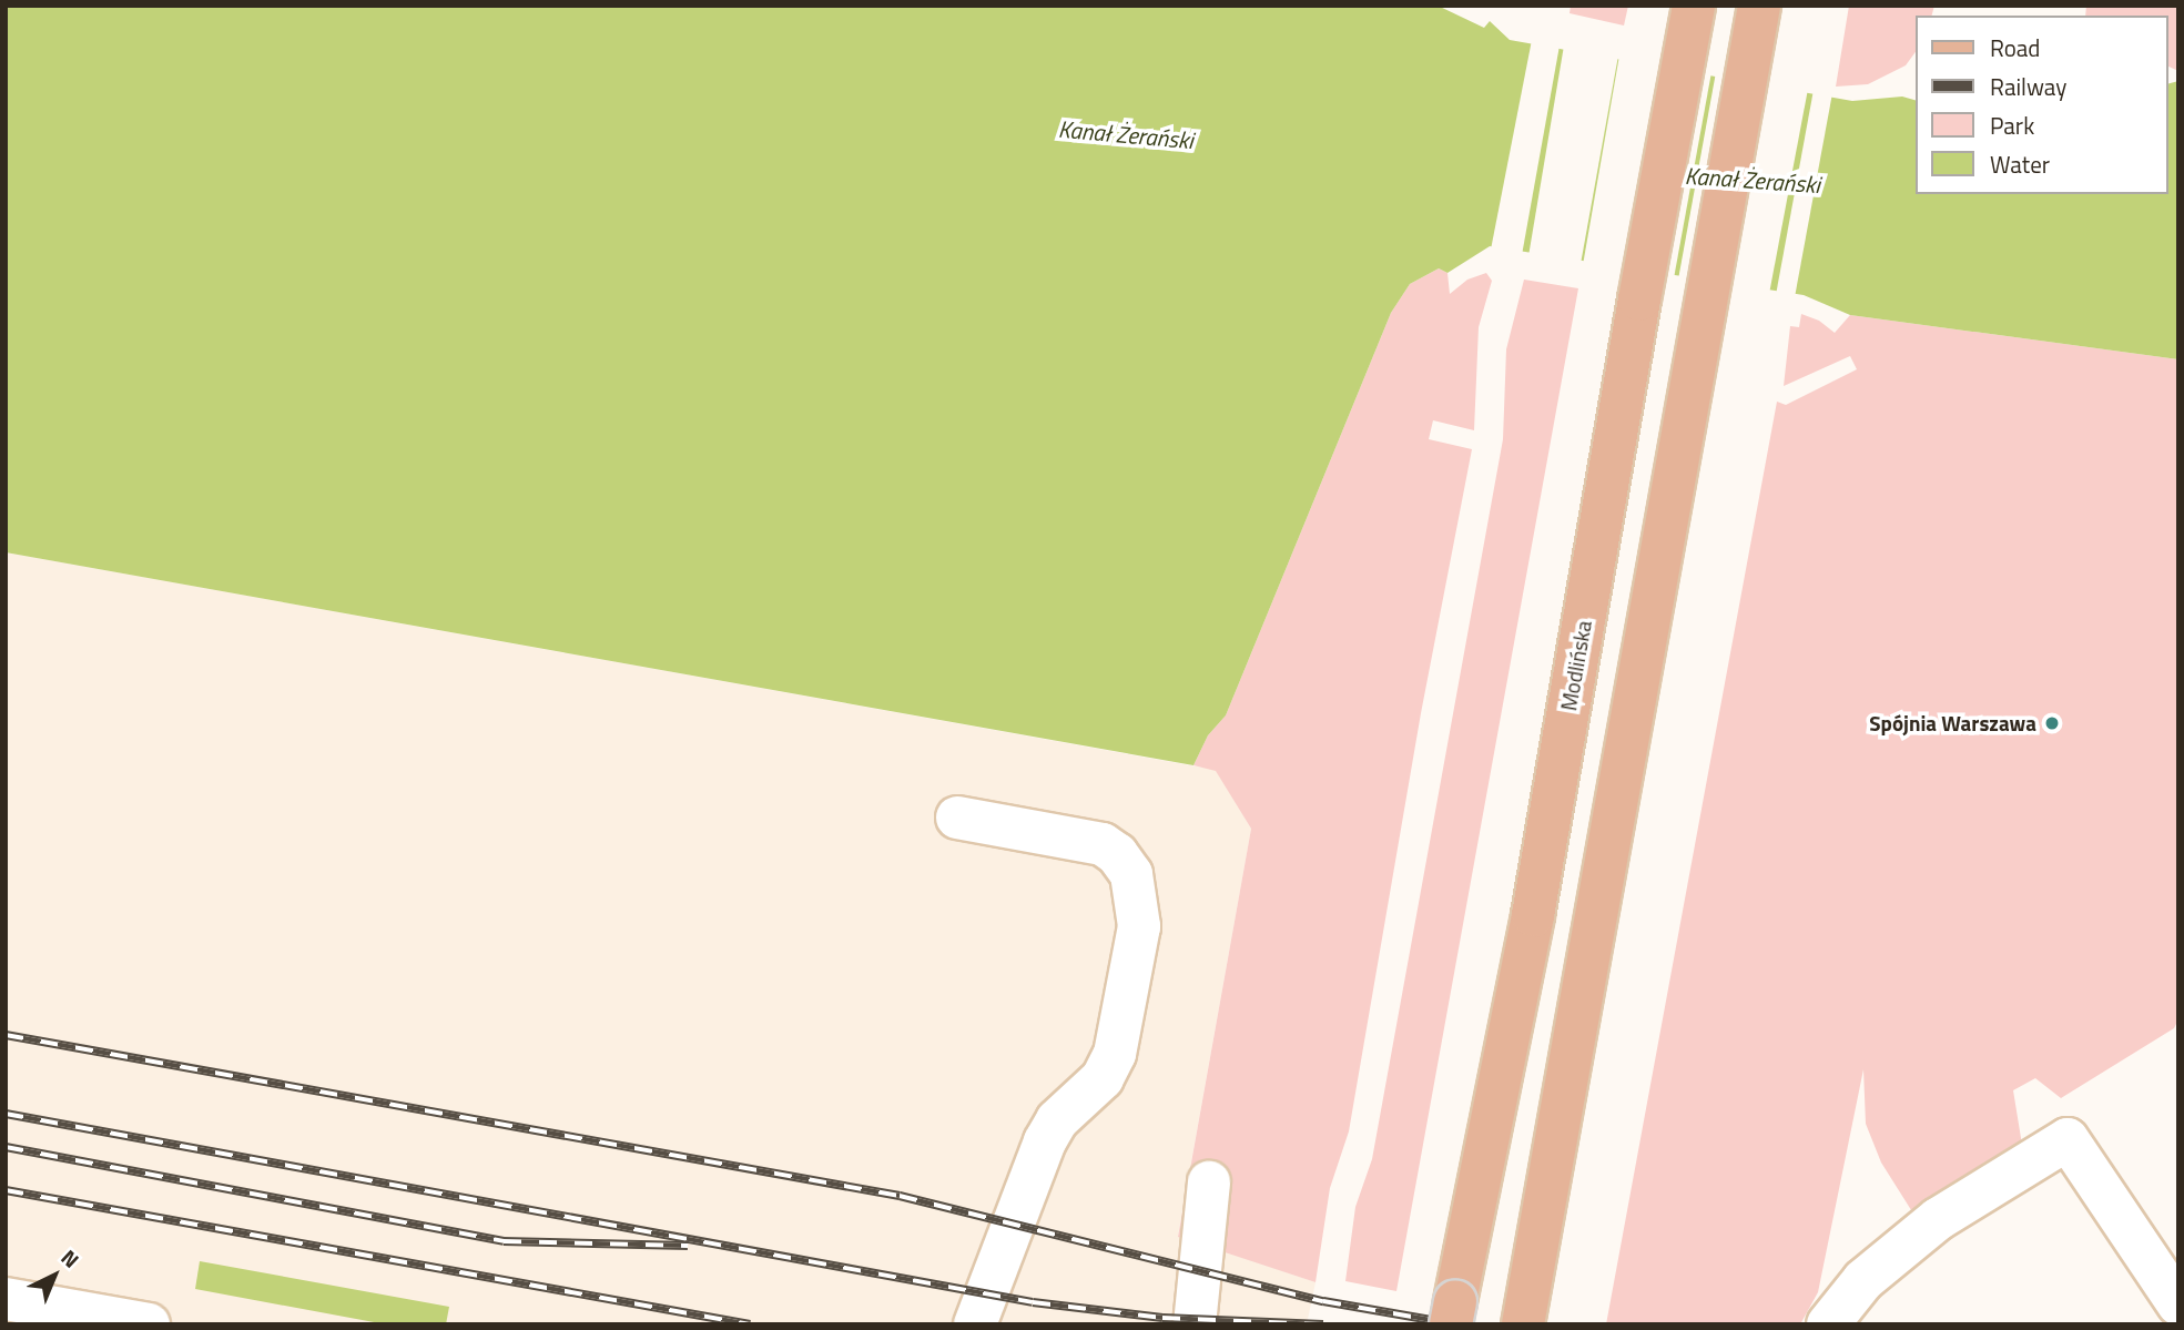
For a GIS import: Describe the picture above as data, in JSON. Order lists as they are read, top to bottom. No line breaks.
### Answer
{"streets":{"main road":["Modlińska"]},"water":["Kanał Żerański"],"places":["Spójnia Warszawa"],"legend":["Road","Railway","Park","Water"],"north":"top right"}
